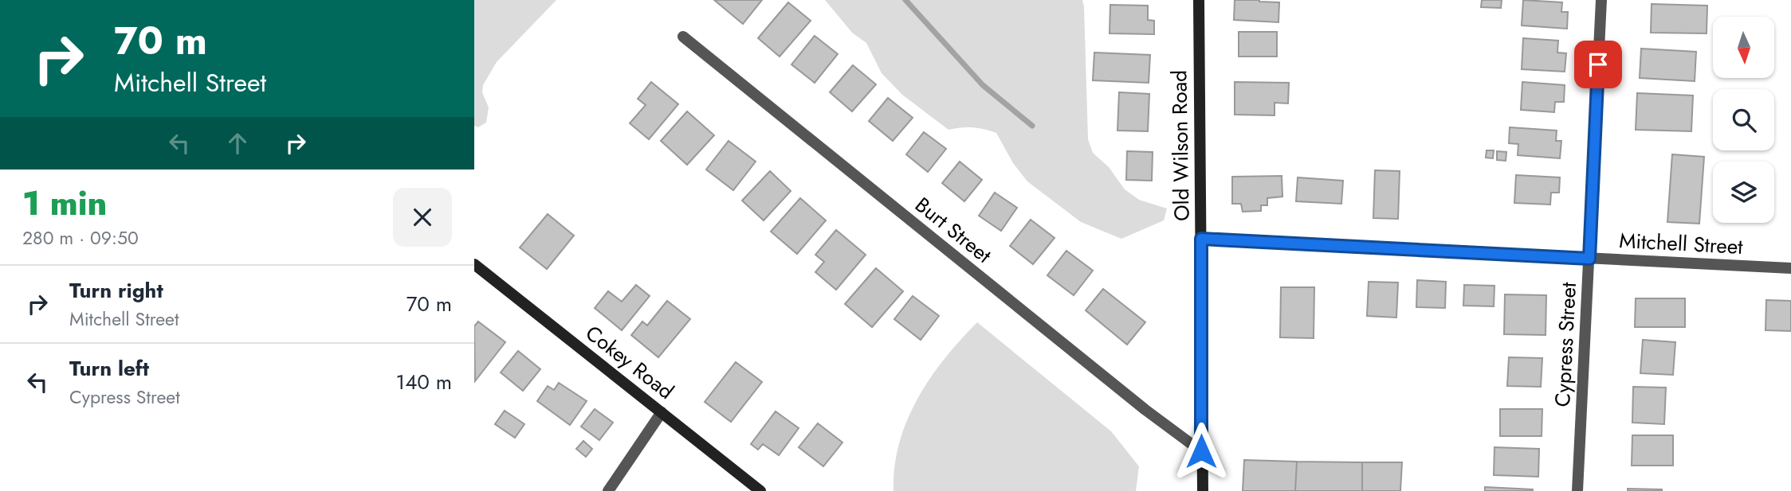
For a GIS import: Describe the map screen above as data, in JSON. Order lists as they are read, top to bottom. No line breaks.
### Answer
{"streets":{"street":["Old Wilson Road","Burt Street","Mitchell Street","Cypress Street","Cokey Road"]},"crossings":[["Old Wilson Road","Burt Street"],["Old Wilson Road","Mitchell Street"],["Mitchell Street","Cypress Street"]],"north":"bottom","page":{"turn":["70 m","Mitchell Street"],"heading":["1 min","280 m · 09:50"],"list":[{"name":"Turn right","note":"Mitchell Street","value":"70 m"},{"name":"Turn left","note":"Cypress Street","value":"140 m"}]}}
